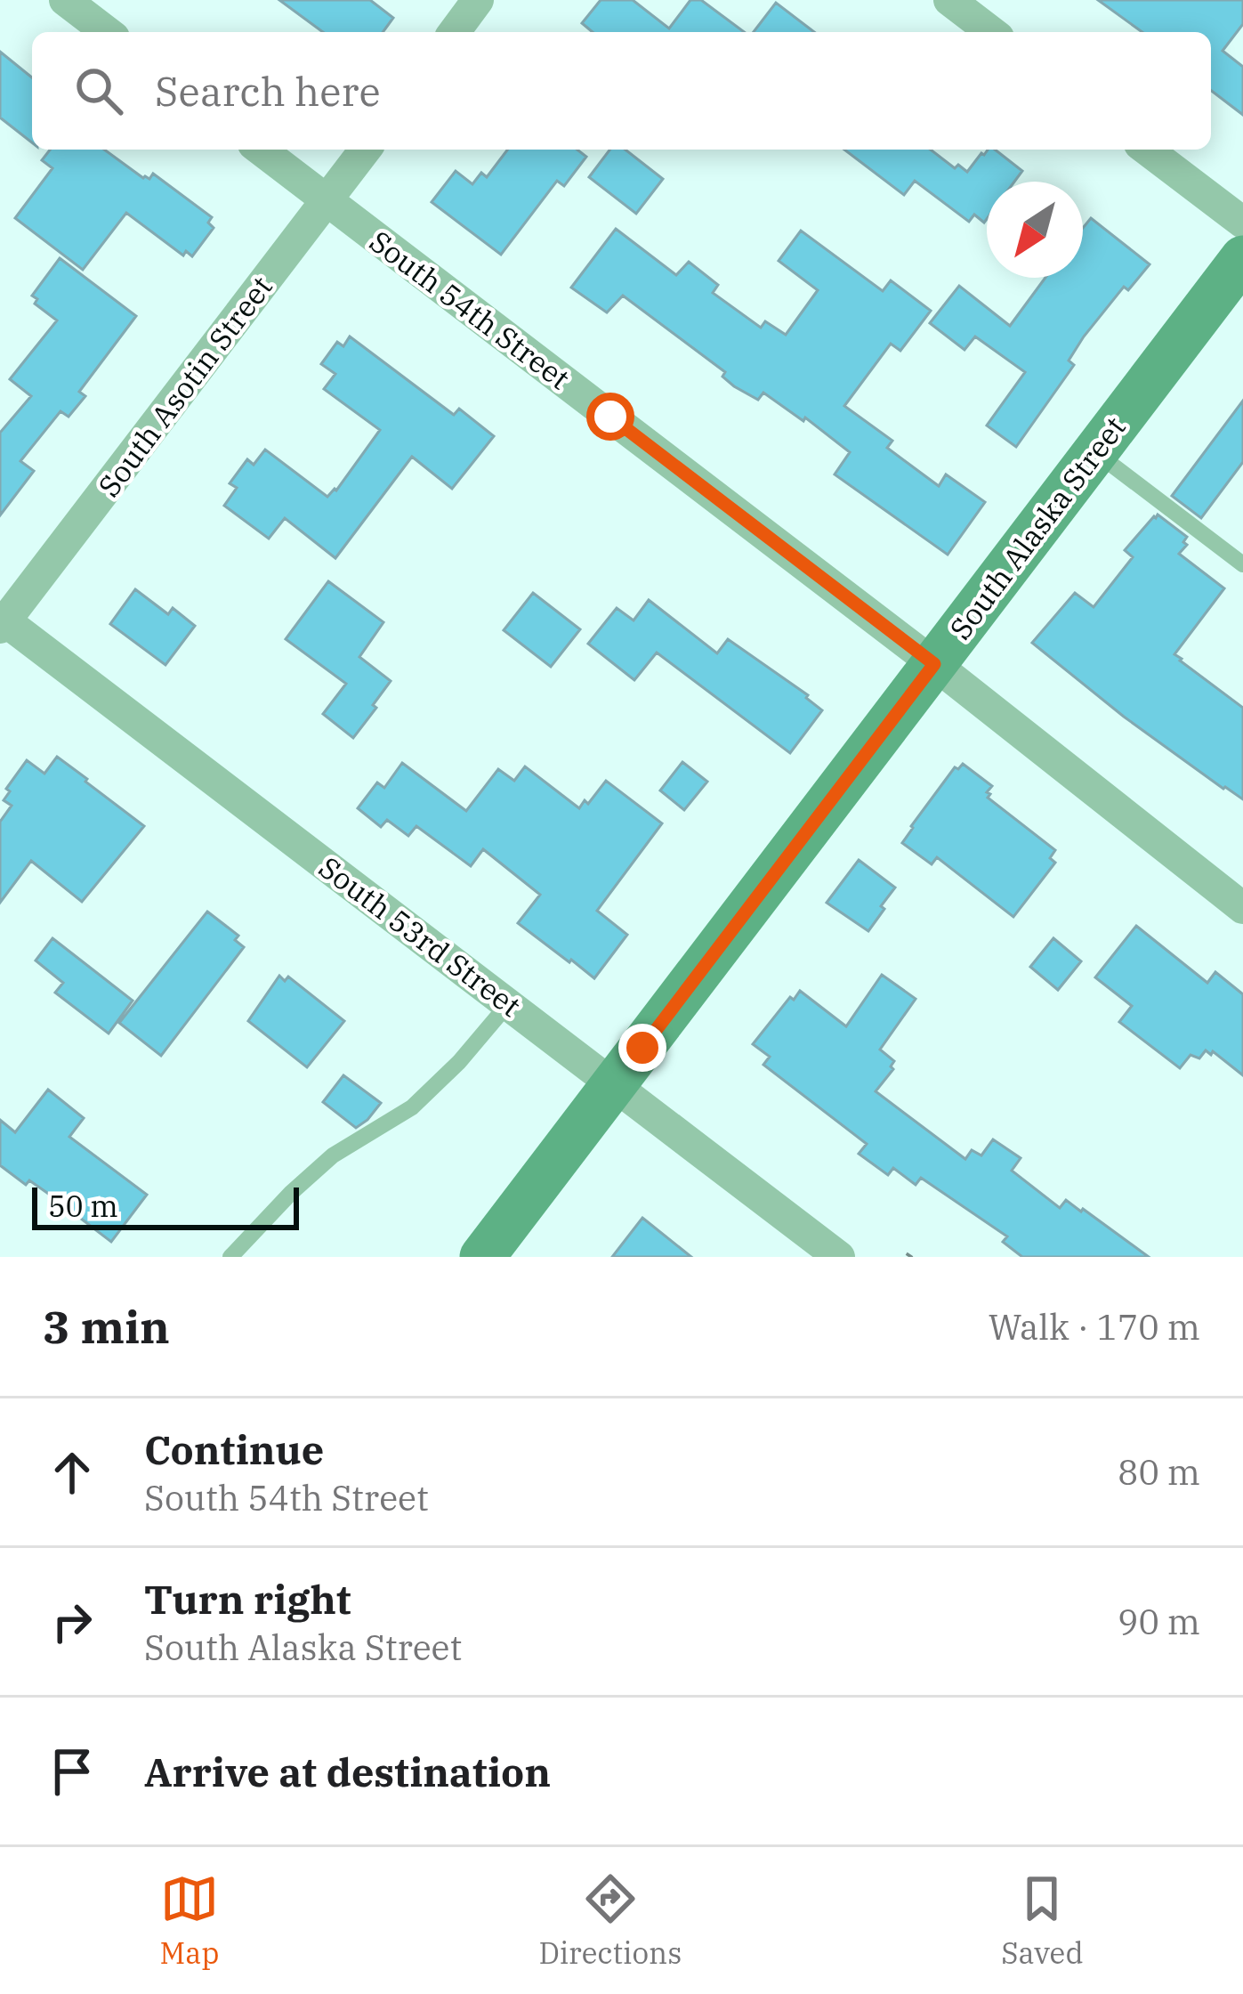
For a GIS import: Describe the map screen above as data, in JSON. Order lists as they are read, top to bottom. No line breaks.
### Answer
{"streets":{"street":["South 54th Street","South Asotin Street","South Alaska Street","South 53rd Street"]},"crossings":[["South 54th Street","South Asotin Street"],["South 54th Street","South Alaska Street"],["South Asotin Street","South 53rd Street"],["South Alaska Street","South 53rd Street"]],"scale_bar":"50 m","north":"bottom left","page":{"search":"Search here","scale":"50 m","heading":["3 min","Walk · 170 m"],"list":[["Continue","South 54th Street","80 m"],["Turn right","South Alaska Street","90 m"],"Arrive at destination"],"nav":["Map","Directions","Saved"]}}
